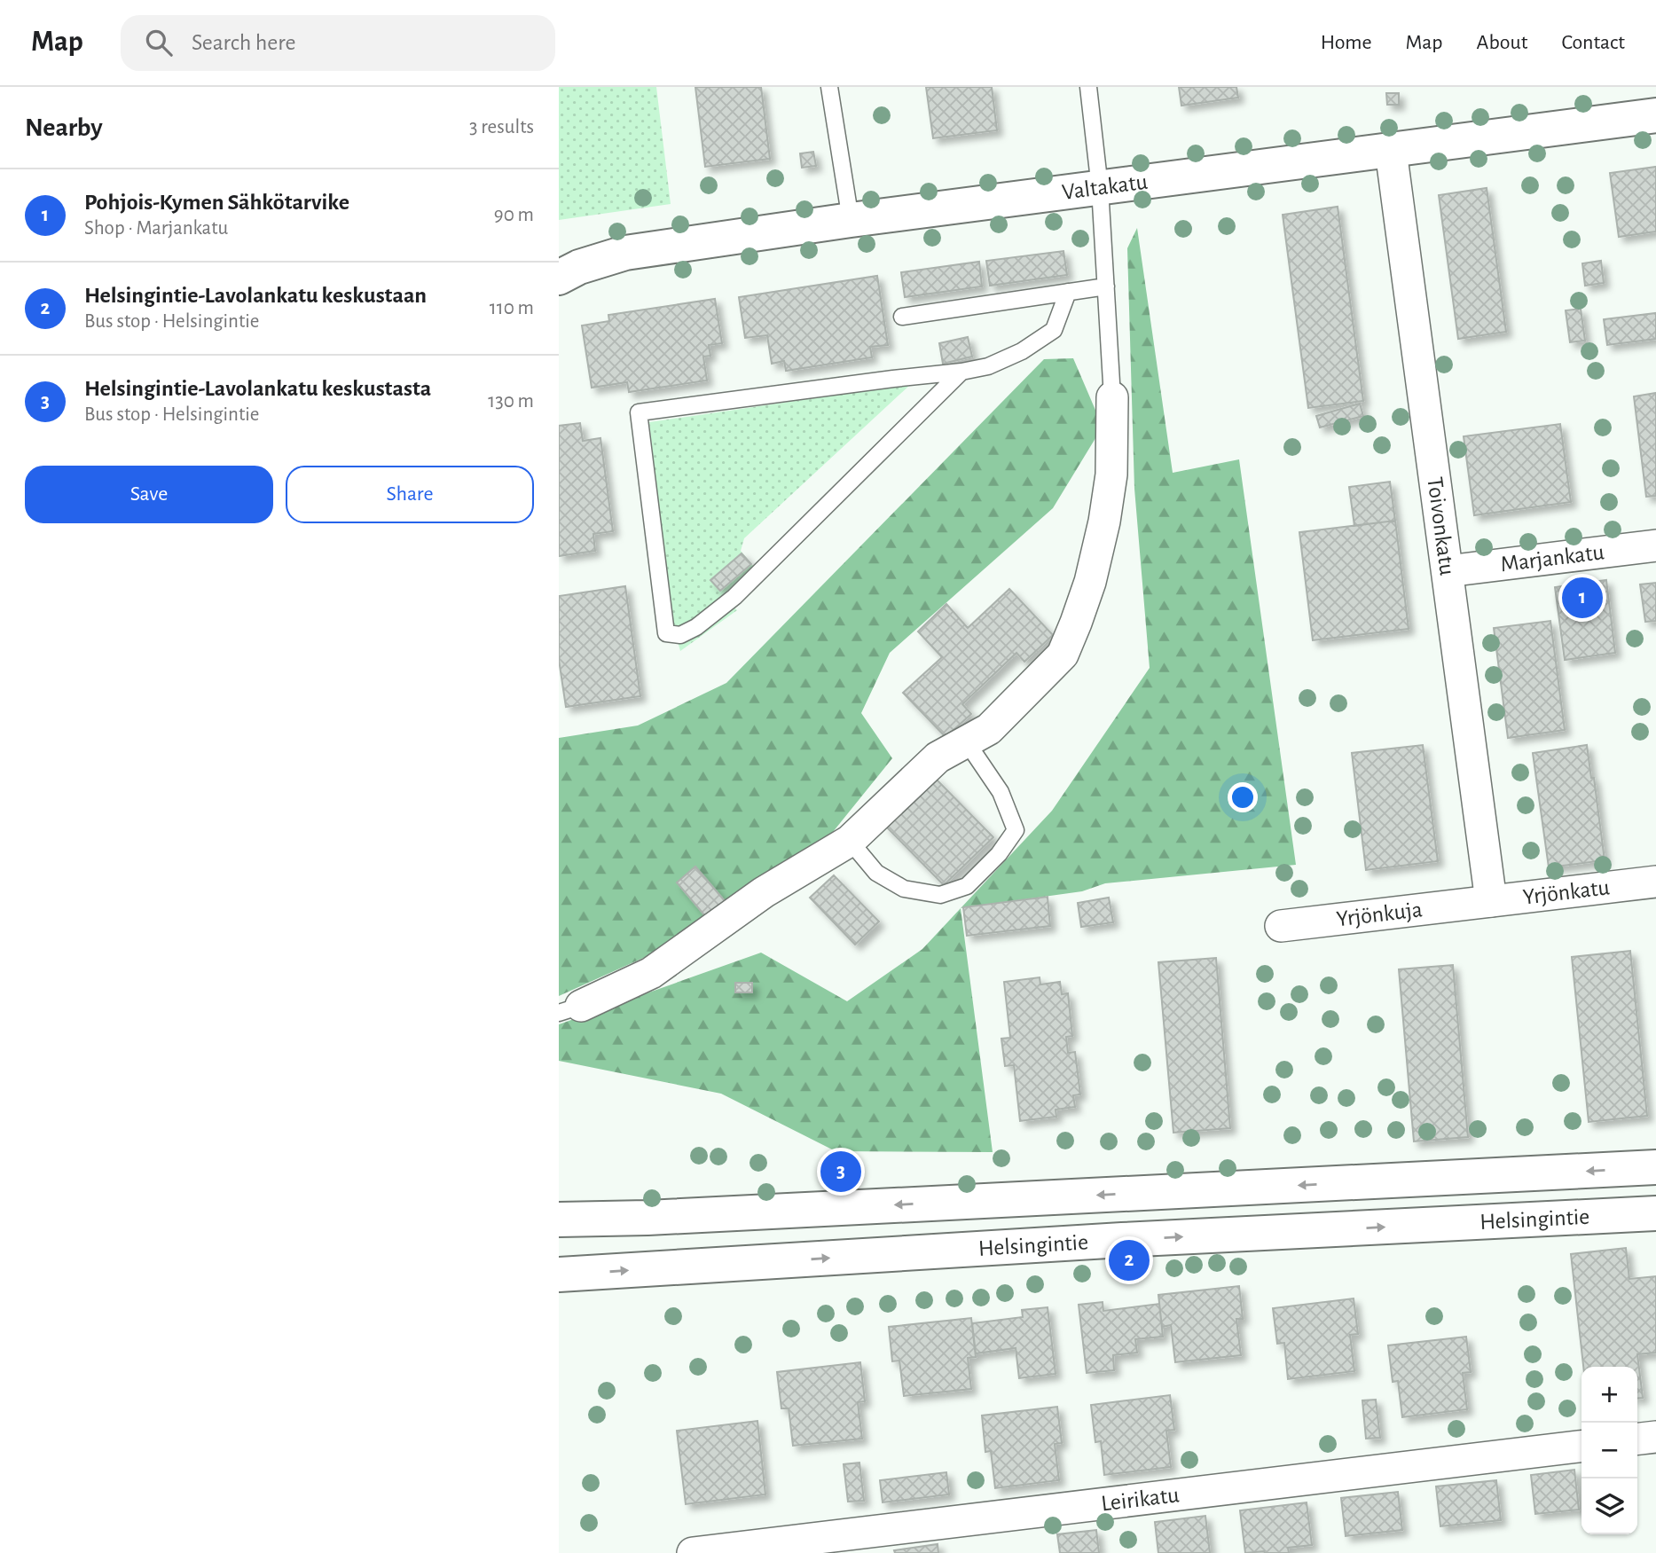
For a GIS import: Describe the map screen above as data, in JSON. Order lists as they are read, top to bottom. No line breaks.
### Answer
{"streets":{"main road":["Valtakatu","Helsingintie"],"street":["Toivonkatu","Marjankatu","Yrjönkatu","Yrjönkuja","Leirikatu"]},"crossings":[["Valtakatu","Toivonkatu"],["Toivonkatu","Marjankatu"],["Toivonkatu","Yrjönkatu"],["Toivonkatu","Yrjönkuja"],["Yrjönkatu","Yrjönkuja"]],"page":{"header":"Map","search":"Search here","nav":["Home","Map","About","Contact"],"heading":["Nearby","3 results"],"list":[{"mark":"1","name":"Pohjois-Kymen Sähkötarvike","note":"Shop · Marjankatu","value":"90 m"},{"mark":"2","name":"Helsingintie-Lavolankatu keskustaan","note":"Bus stop · Helsingintie","value":"110 m"},{"mark":"3","name":"Helsingintie-Lavolankatu keskustasta","note":"Bus stop · Helsingintie","value":"130 m"}],"buttons":["Save","Share"],"pins":["1","3","2"],"map_buttons":["+","−"]}}
